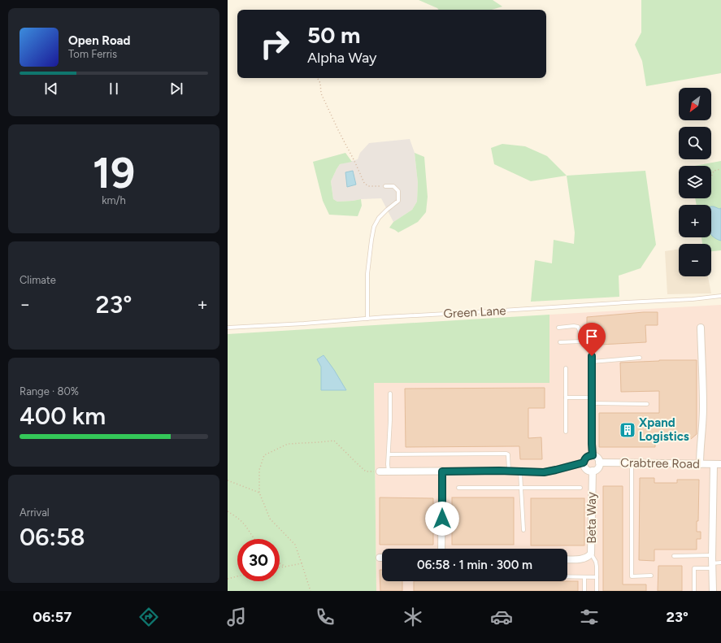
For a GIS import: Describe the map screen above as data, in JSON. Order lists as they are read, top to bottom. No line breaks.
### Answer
{"streets":{"street":["Crabtree Road","Beta Way"],"lane":["Green Lane"]},"crossings":[["Crabtree Road","Beta Way"]],"places":{"building":["Xpand Logistics"]},"north":"bottom left","page":{"turn":["50 m","Alpha Way"],"song":["Open Road","Tom Ferris"],"map_buttons":["+","−"],"tile":[["19","km/h"],"Climate",["Range · 80%","400 km"],["Arrival","06:58"]],"heat":["−","23°","+"],"limit":"30","trip":"06:58 · 1 min · 300 m","tabs":["06:57","23°"]}}
